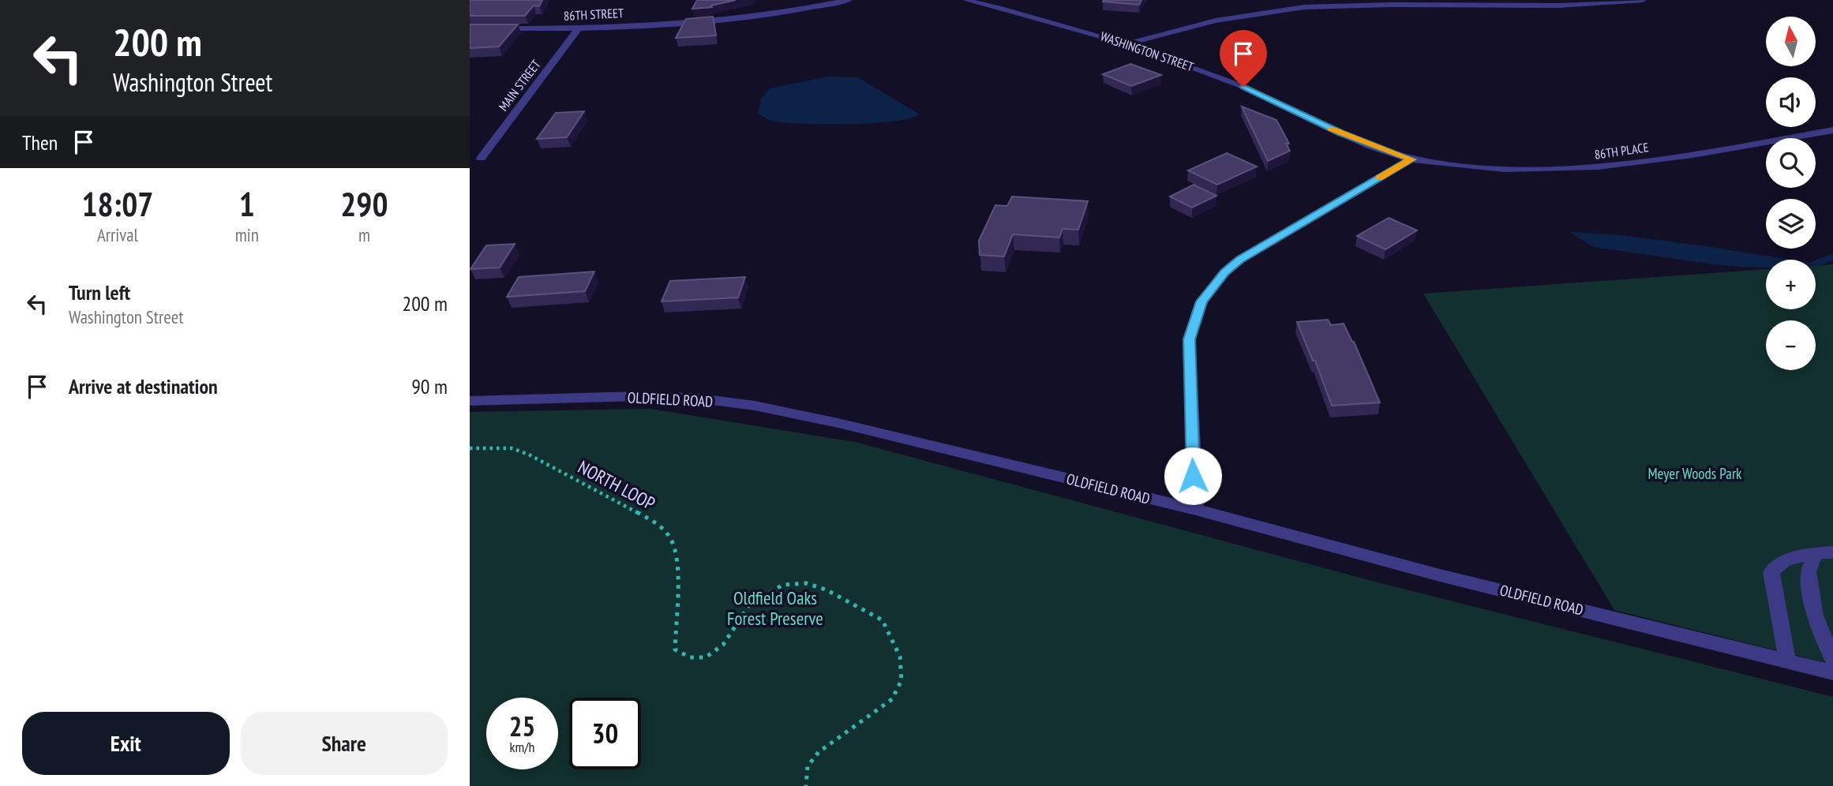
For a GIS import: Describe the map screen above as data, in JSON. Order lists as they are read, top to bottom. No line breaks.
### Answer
{"streets":{"street":["86TH STREET","WASHINGTON STREET","MAIN STREET","86TH PLACE","OLDFIELD ROAD"],"path":["NORTH LOOP"]},"crossings":[["86TH STREET","MAIN STREET"],["WASHINGTON STREET","86TH PLACE"]],"parks":["Meyer Woods Park","Oldfield Oaks Forest Preserve"],"north":"top","page":{"turn":["200 m","Washington Street"],"map_buttons":["+","−"],"then":"Then","eta":["18:07","Arrival","1","min","290","m"],"list":[{"name":"Turn left","note":"Washington Street","value":"200 m"},{"name":"Arrive at destination","value":"90 m"}],"speed":"25 km/h","limit":"30","buttons":["Exit","Share"]}}
